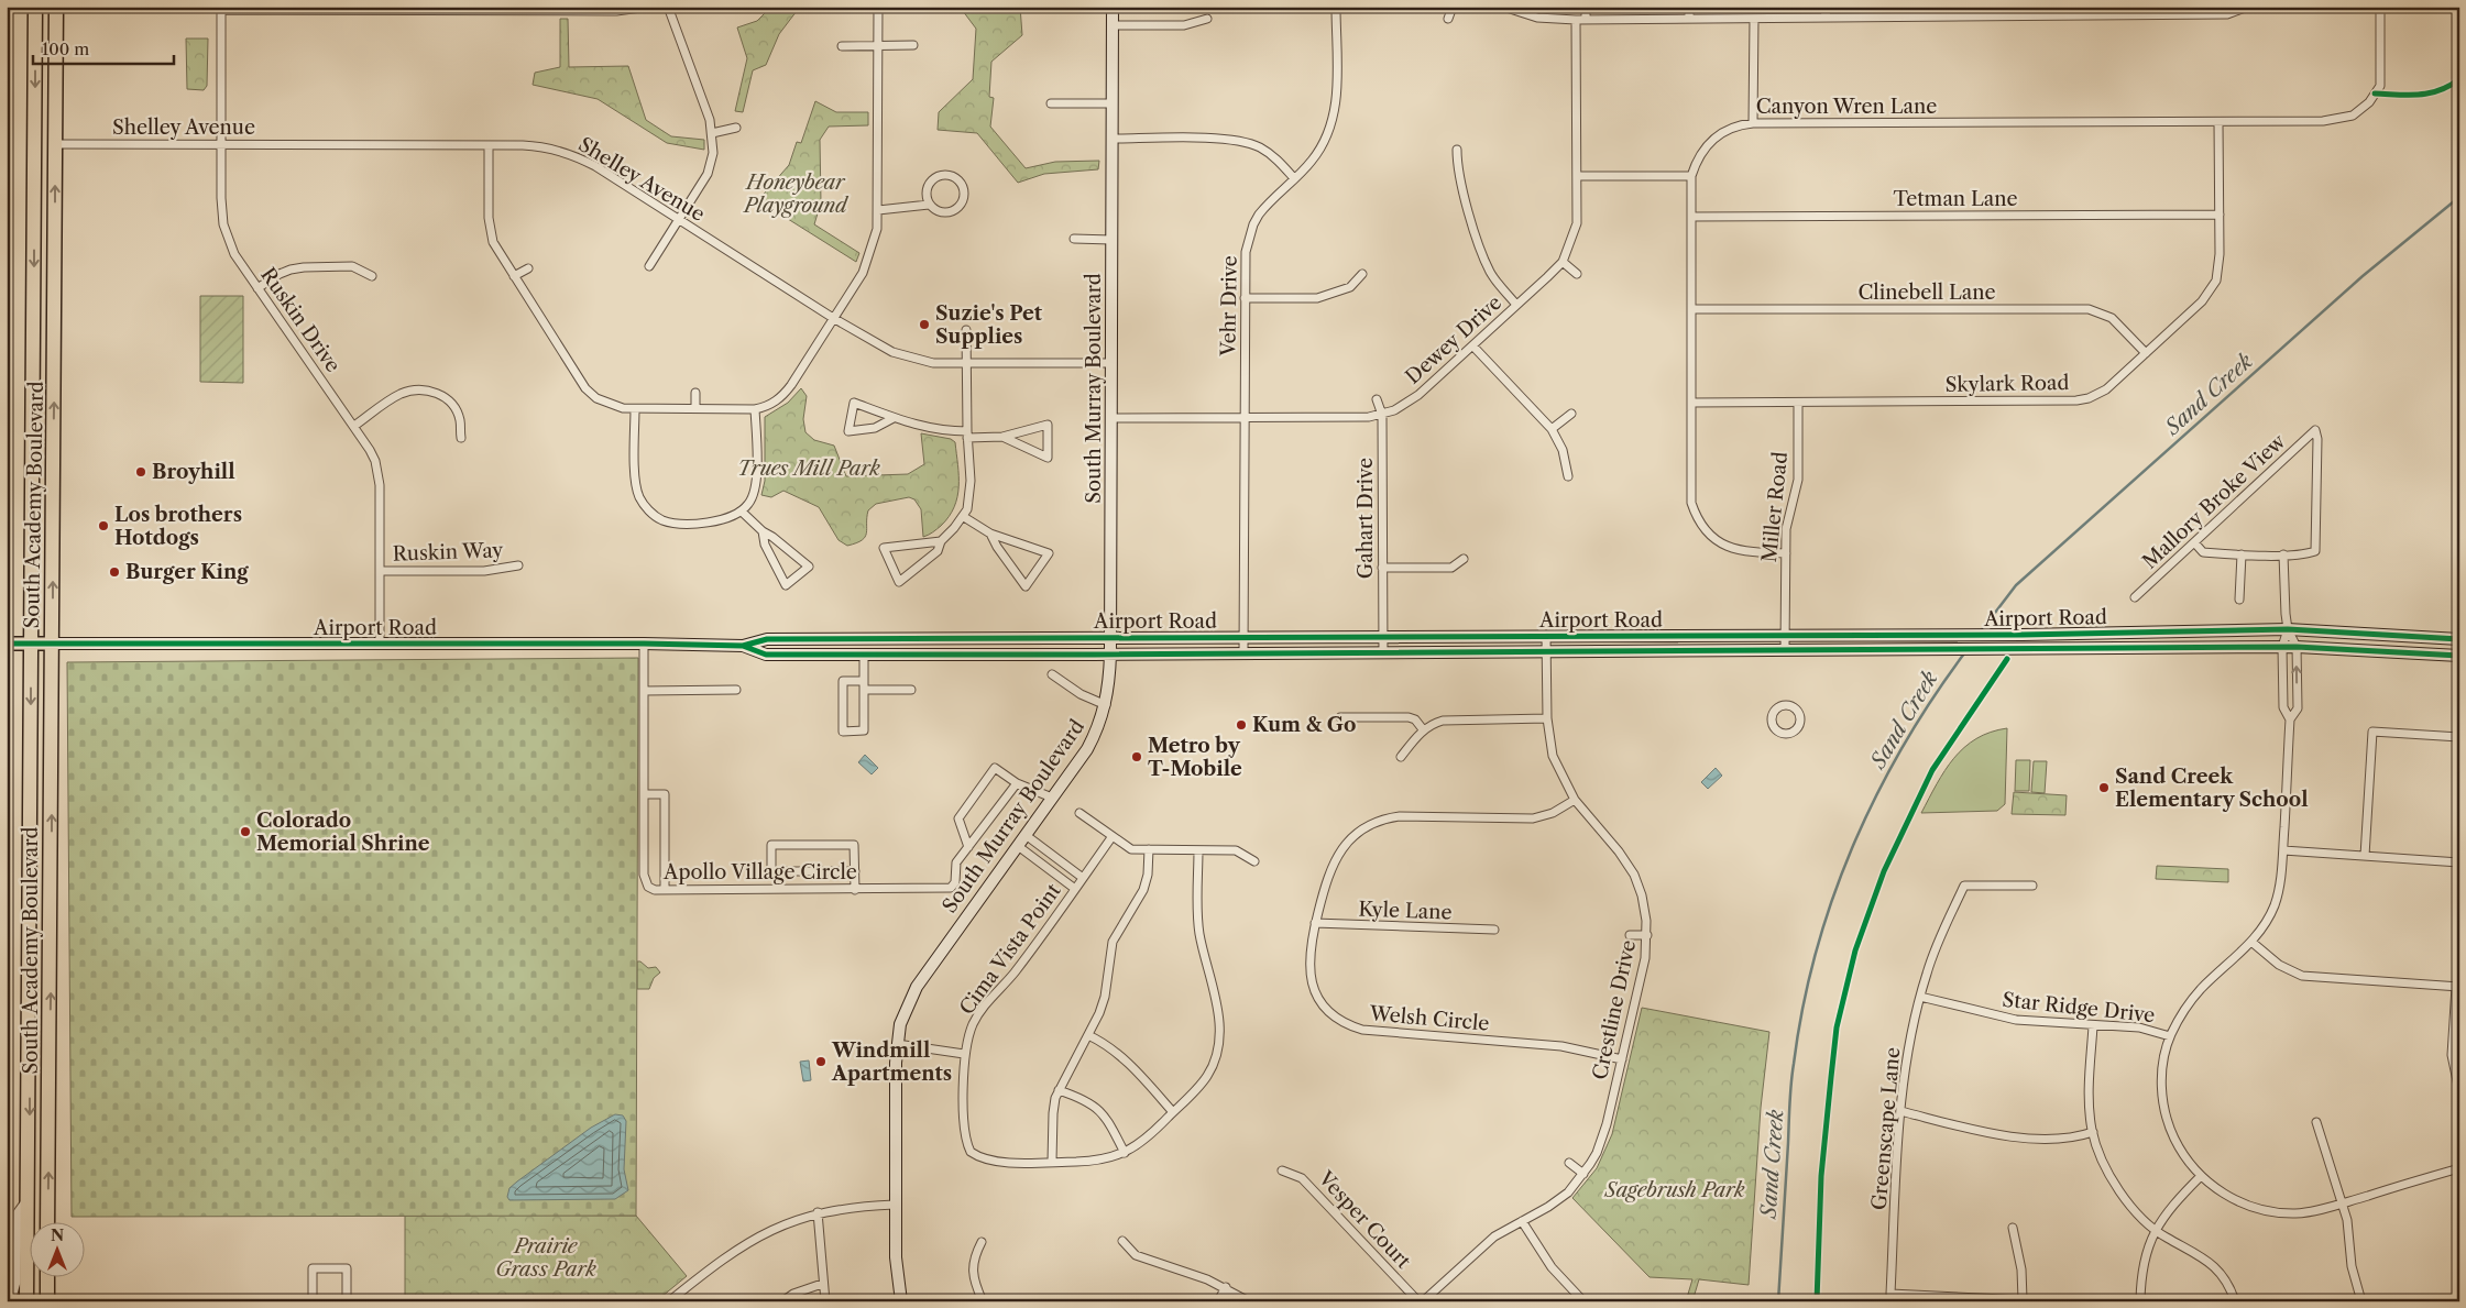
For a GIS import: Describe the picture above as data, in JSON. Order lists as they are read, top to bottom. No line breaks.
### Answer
{"streets":{"highway":["South Academy Boulevard"],"main road":["South Murray Boulevard","Airport Road"],"street":["Canyon Wren Lane","Shelley Avenue","Tetman Lane","Clinebell Lane","Vehr Drive","Ruskin Drive","Dewey Drive","Skylark Road","Mallory Broke View","Miller Road","Gahart Drive","Ruskin Way","Apollo Village Circle","Kyle Lane","Cima Vista Point","Star Ridge Drive","Crestline Drive","Welsh Circle","Greenscape Lane","Vesper Court"]},"crossings":[["Canyon Wren Lane","Tetman Lane"],["Canyon Wren Lane","Clinebell Lane"],["Canyon Wren Lane","Skylark Road"],["Canyon Wren Lane","Miller Road"],["Shelley Avenue","Ruskin Drive"],["Shelley Avenue","South Murray Boulevard"],["Shelley Avenue","South Academy Boulevard"],["Tetman Lane","Skylark Road"],["Clinebell Lane","Skylark Road"],["Vehr Drive","Dewey Drive"],["Vehr Drive","Airport Road"],["Ruskin Drive","Ruskin Way"],["Ruskin Drive","Airport Road"],["Dewey Drive","South Murray Boulevard"],["Dewey Drive","Gahart Drive"],["Skylark Road","Miller Road"],["South Murray Boulevard","Airport Road"],["South Academy Boulevard","Airport Road"],["Miller Road","Airport Road"],["Gahart Drive","Airport Road"],["Airport Road","Apollo Village Circle"],["Airport Road","Crestline Drive"],["Kyle Lane","Welsh Circle"],["Star Ridge Drive","Greenscape Lane"],["Crestline Drive","Welsh Circle"]],"water":["Sand Creek"],"parks":["Honeybear Playground","Trues Mill Park","Sagebrush Park","Prairie Grass Park"],"places":["Suzie's Pet Supplies","Broyhill","Los brothers Hotdogs","Burger King","Kum & Go","Metro by T-Mobile","Sand Creek Elementary School","Colorado Memorial Shrine","Windmill Apartments"],"scale_bar":"100 m","north":"top"}
